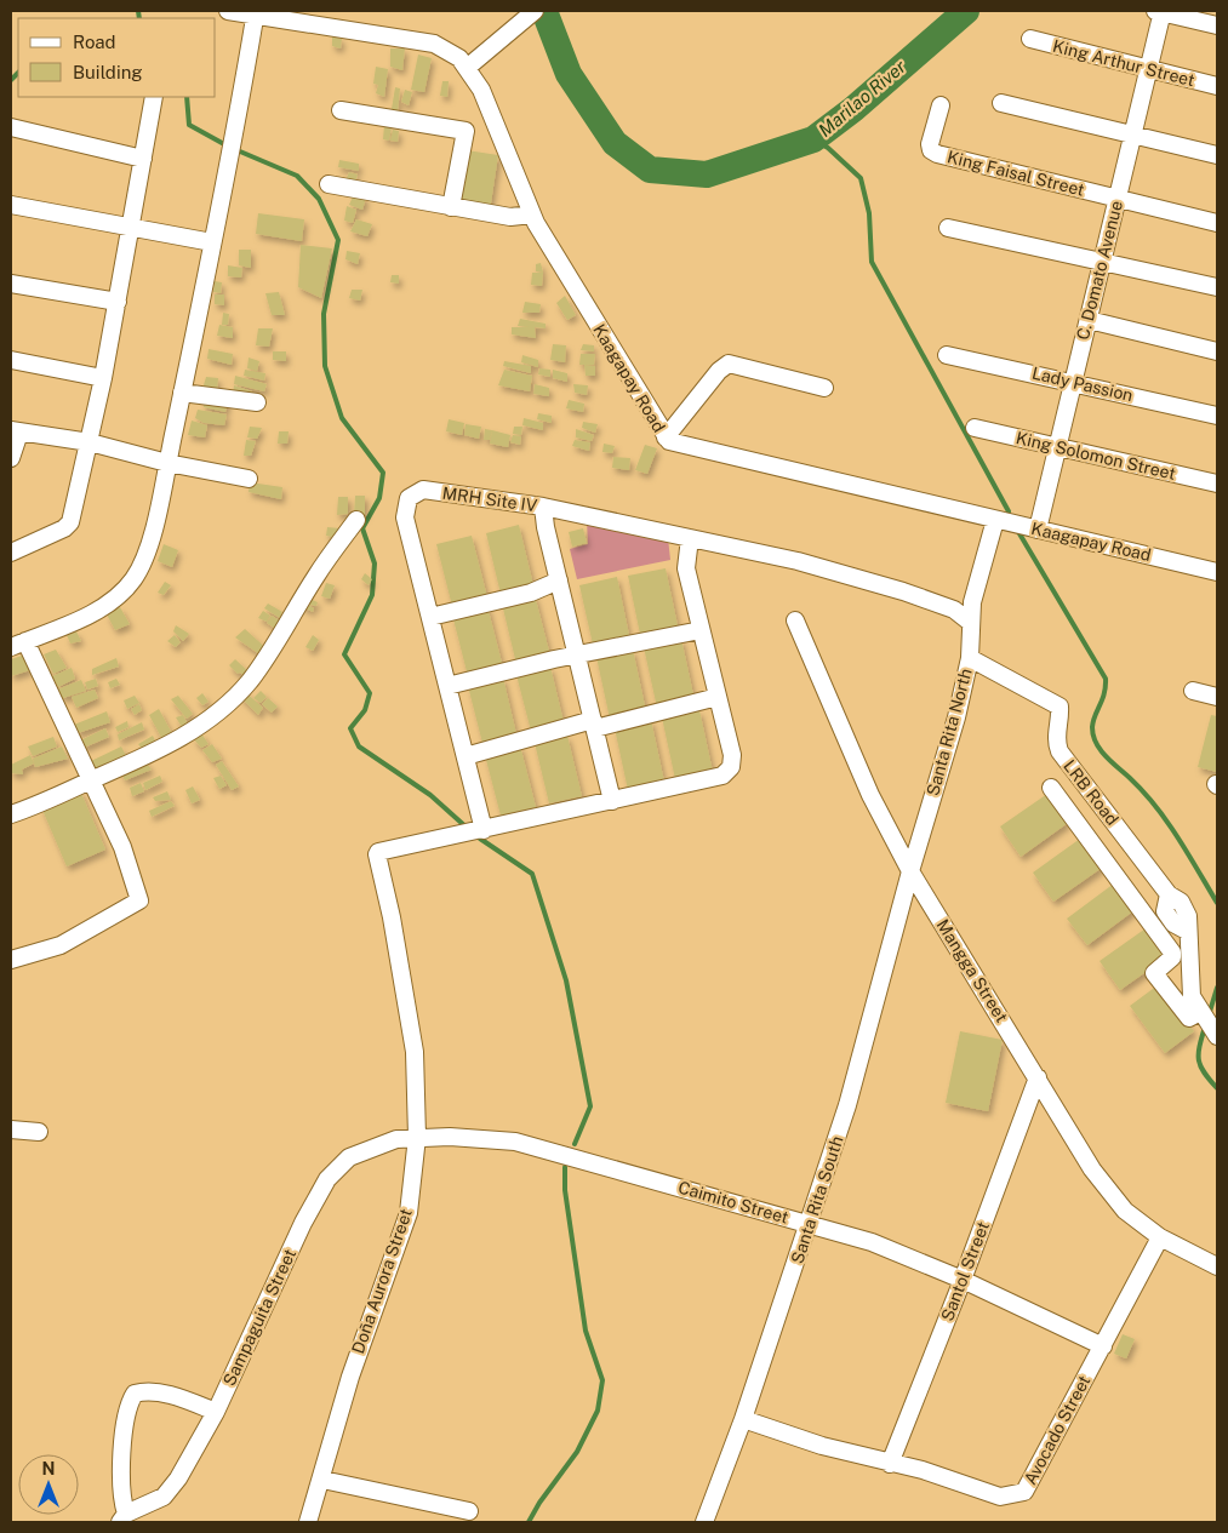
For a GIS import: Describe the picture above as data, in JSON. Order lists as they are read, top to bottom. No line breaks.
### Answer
{"streets":{"street":["King Arthur Street","King Faisal Street","C. Domato Avenue","Kaagapay Road","Lady Passion","King Solomon Street","MRH Site IV","Santa Rita North","LRB Road","Mangga Street","Santa Rita South","Caimito Street","Santol Street","Doña Aurora Street","Sampaguita Street","Avocado Street"]},"crossings":[["King Arthur Street","C. Domato Avenue"],["King Faisal Street","C. Domato Avenue"],["C. Domato Avenue","Kaagapay Road"],["C. Domato Avenue","Lady Passion"],["C. Domato Avenue","King Solomon Street"],["Kaagapay Road","Santa Rita North"],["MRH Site IV","Santa Rita North"],["MRH Site IV","Doña Aurora Street"],["Santa Rita North","LRB Road"],["Santa Rita North","Mangga Street"],["Santa Rita North","Santa Rita South"],["Mangga Street","Santa Rita South"],["Mangga Street","Santol Street"],["Mangga Street","Avocado Street"],["Santa Rita South","Caimito Street"],["Santa Rita South","Avocado Street"],["Caimito Street","Santol Street"],["Caimito Street","Doña Aurora Street"],["Caimito Street","Sampaguita Street"],["Caimito Street","Avocado Street"],["Santol Street","Avocado Street"],["Doña Aurora Street","Sampaguita Street"]],"water":["Marilao River"],"legend":["Road","Building"],"north":"top"}
